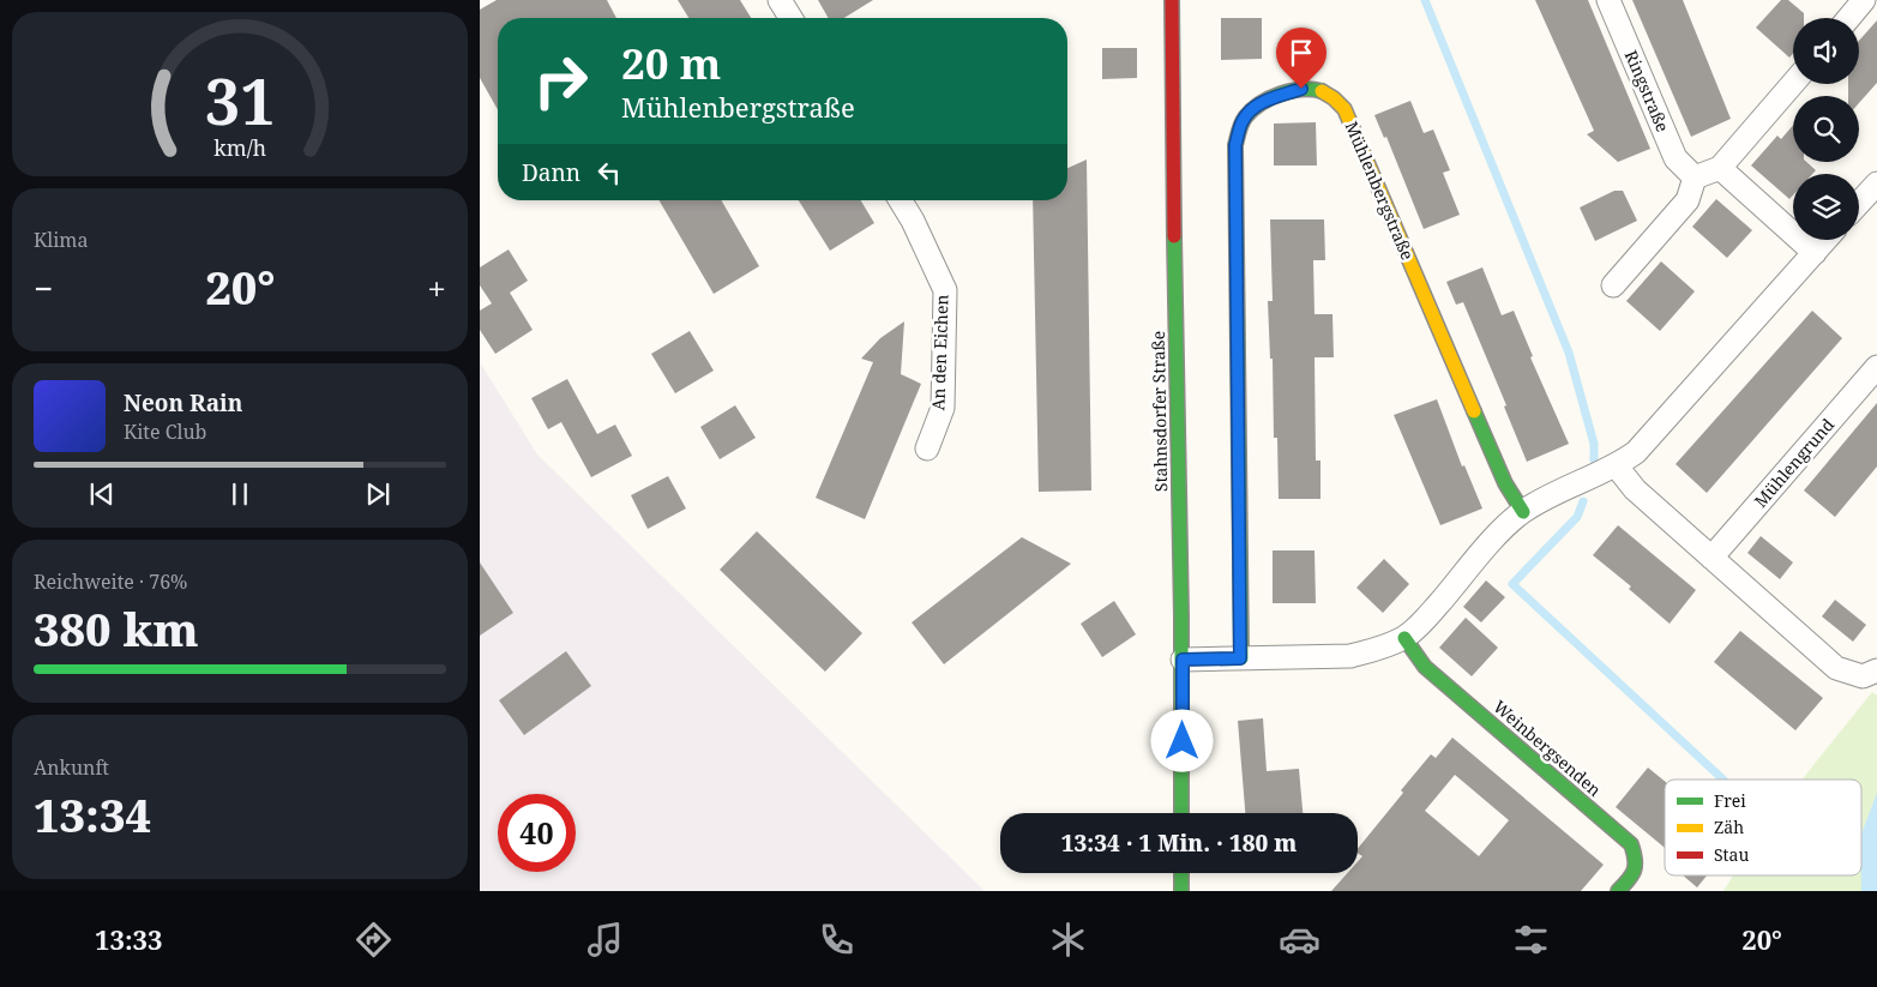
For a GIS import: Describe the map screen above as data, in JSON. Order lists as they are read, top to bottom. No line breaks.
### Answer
{"streets":{"street":["Ringstraße","Mühlenbergstraße","An den Eichen","Stahnsdorfer Straße","Mühlengrund","Weinbergsenden"]},"legend":["Frei","Zäh","Stau"],"page":{"turn":["20 m","Mühlenbergstraße"],"then":"Dann","tile":["Klima",["Reichweite · 76%","380 km"],["Ankunft","13:34"]],"heat":["−","20°","+"],"song":["Neon Rain","Kite Club"],"limit":"40","trip":"13:34 · 1 Min. · 180 m","tabs":["13:33","20°"],"gauge":["31","km/h"]}}
